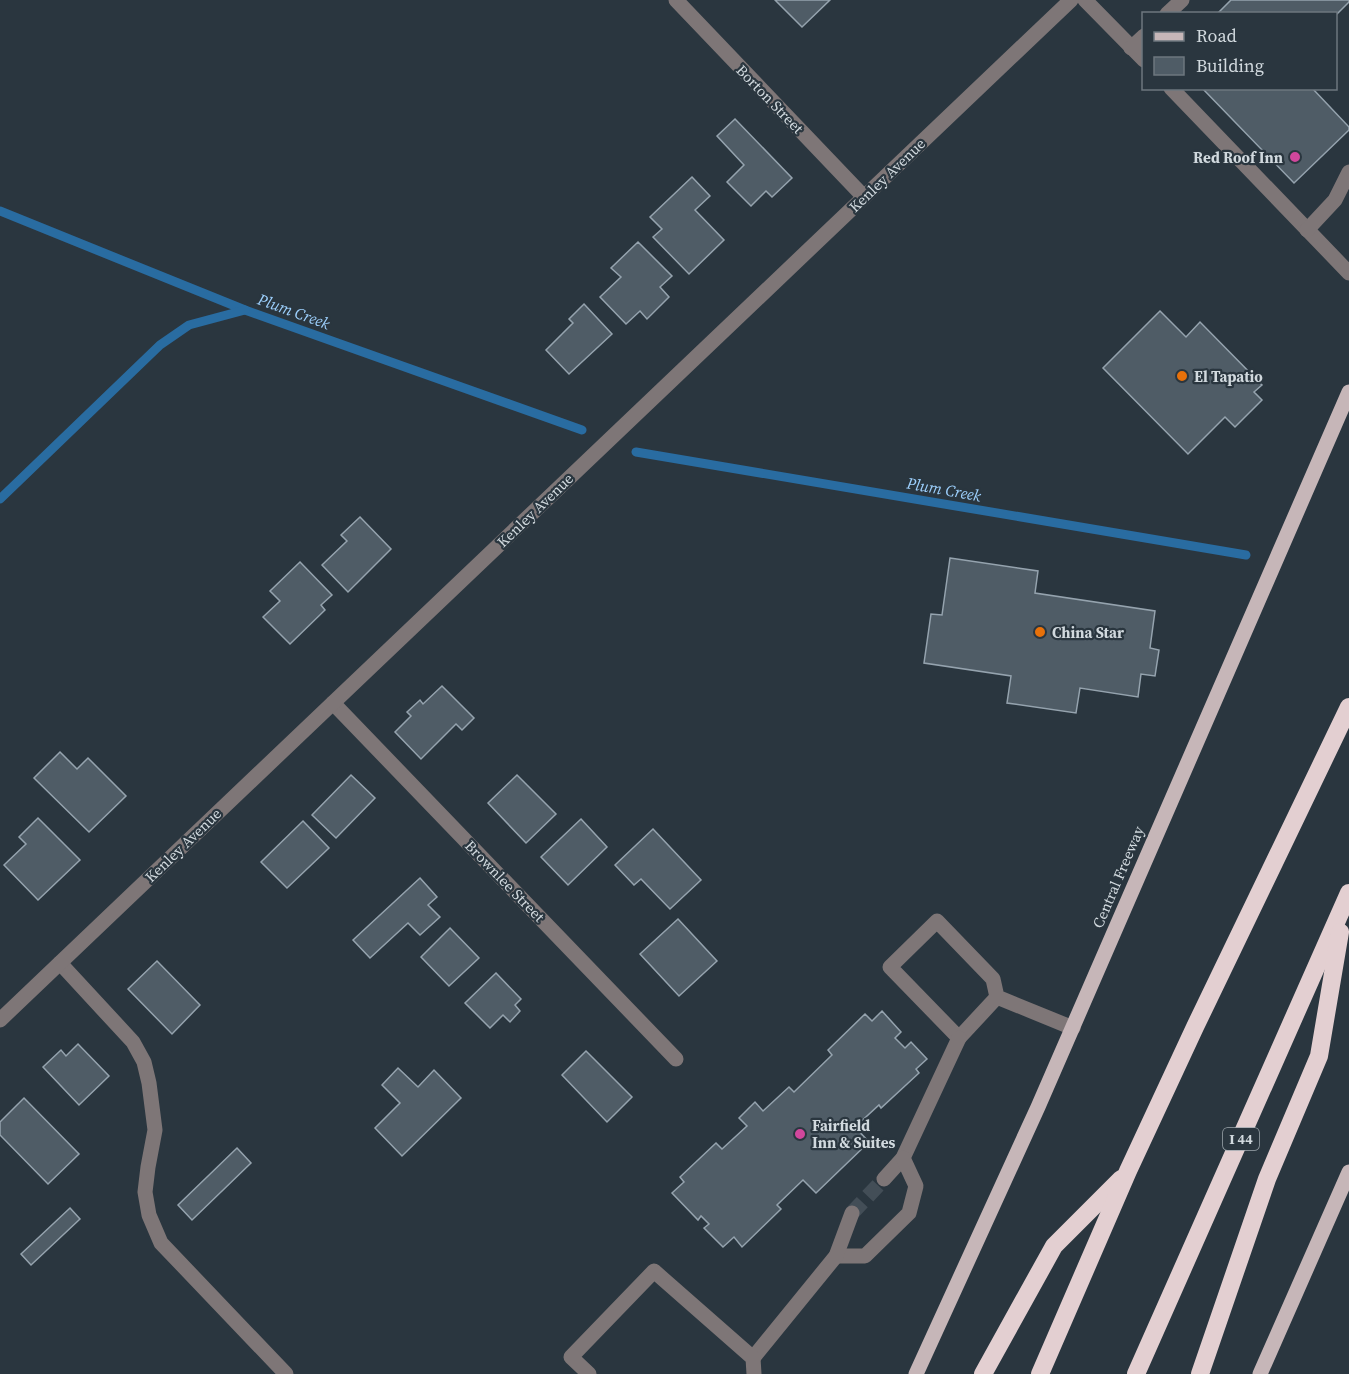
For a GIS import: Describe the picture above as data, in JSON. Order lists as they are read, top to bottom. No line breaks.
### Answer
{"streets":{"highway":["I 44"],"main road":["Central Freeway"],"street":["Borton Street","Kenley Avenue","Brownlee Street"]},"crossings":[["Borton Street","Kenley Avenue"],["Kenley Avenue","Brownlee Street"]],"water":["Plum Creek"],"places":["Red Roof Inn","El Tapatio","China Star","Fairfield Inn & Suites"],"legend":["Road","Building"]}
